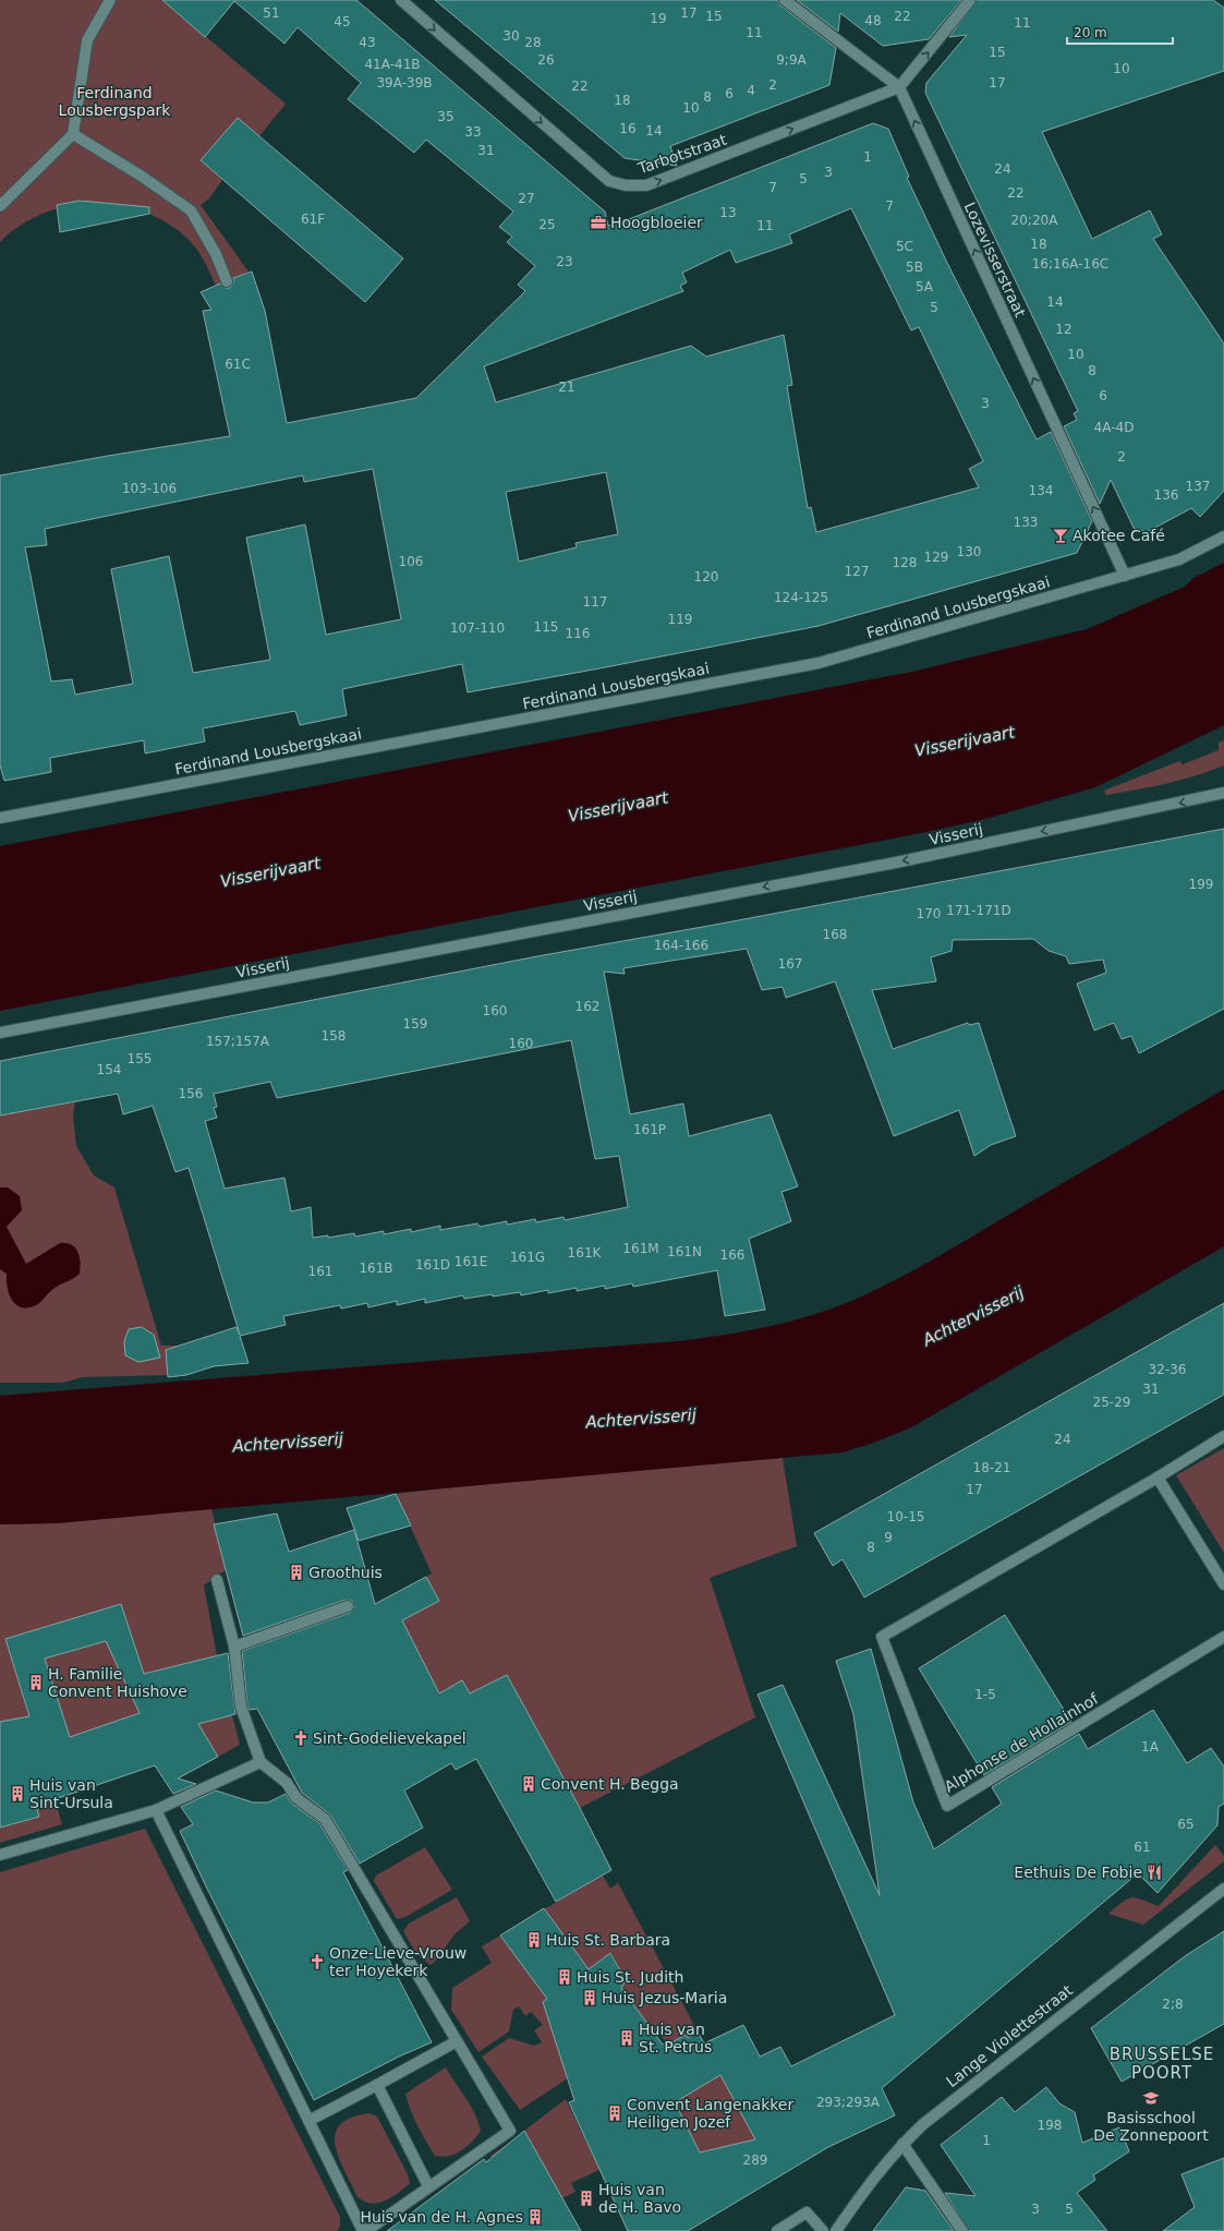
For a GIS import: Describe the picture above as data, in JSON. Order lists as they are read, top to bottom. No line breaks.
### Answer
{"streets":{"street":["Tarbotstraat","Lozevisserstraat","Ferdinand Lousbergskaai","Visserij","Alphonse de Hollainhof","Lange Violettestraat"]},"crossings":[["Tarbotstraat","Lozevisserstraat"],["Lozevisserstraat","Ferdinand Lousbergskaai"]],"one_way":["Tarbotstraat","Lozevisserstraat","Visserij"],"districts":["BRUSSELSE POORT"],"water":["Visserijvaart","Achtervisserij"],"parks":["Ferdinand Lousbergspark"],"places":{"office":["Hoogbloeier"],"bar":["Akotee Café"],"building":["Groothuis","H. Familie Convent Huishove","Convent H. Begga","Huis van Sint-Ursula","Huis St. Barbara","Huis St. Judith","Huis Jezus-Maria","Huis van St. Petrus","Convent Langenakker Heiligen Jozef","Huis van de H. Bavo","Huis van de H. Agnes"],"church":["Sint-Godelievekapel","Onze-Lieve-Vrouw ter Hoyekerk"],"restaurant":["Eethuis De Fobie"],"school or university":["Basisschool De Zonnepoort"]},"house_numbers":["51","17","15","22","19","48","45","11","11","30","43","28","15","26","9;9A","41A-41B","10","39A-39B","17","2","22","4","6","8","18","10","35","16","14","33","31","1","24","3","5","7","22","27","7","13","61F","20;20A","25","11","18","5C","23","16;16A-16C","5B","5A","14","5","12","10","61C","8","21","6","3","4A-4D","2","137","103-106","134","136","133","130","129","106","128","127","120","124-125","117","119","115","107-110","116","199","171-171D","170","168","164-166","167","162","160","159","158","157;157A","160","155","154","156","161P","161M","161N","161K","166","161G","161E","161D","161B","161","32-36","31","25-29","24","18-21","17","10-15","9","8","1-5","1A","65","61","2;8","293;293A","198","1","289","3","5"],"scale_bar":"20 m"}
